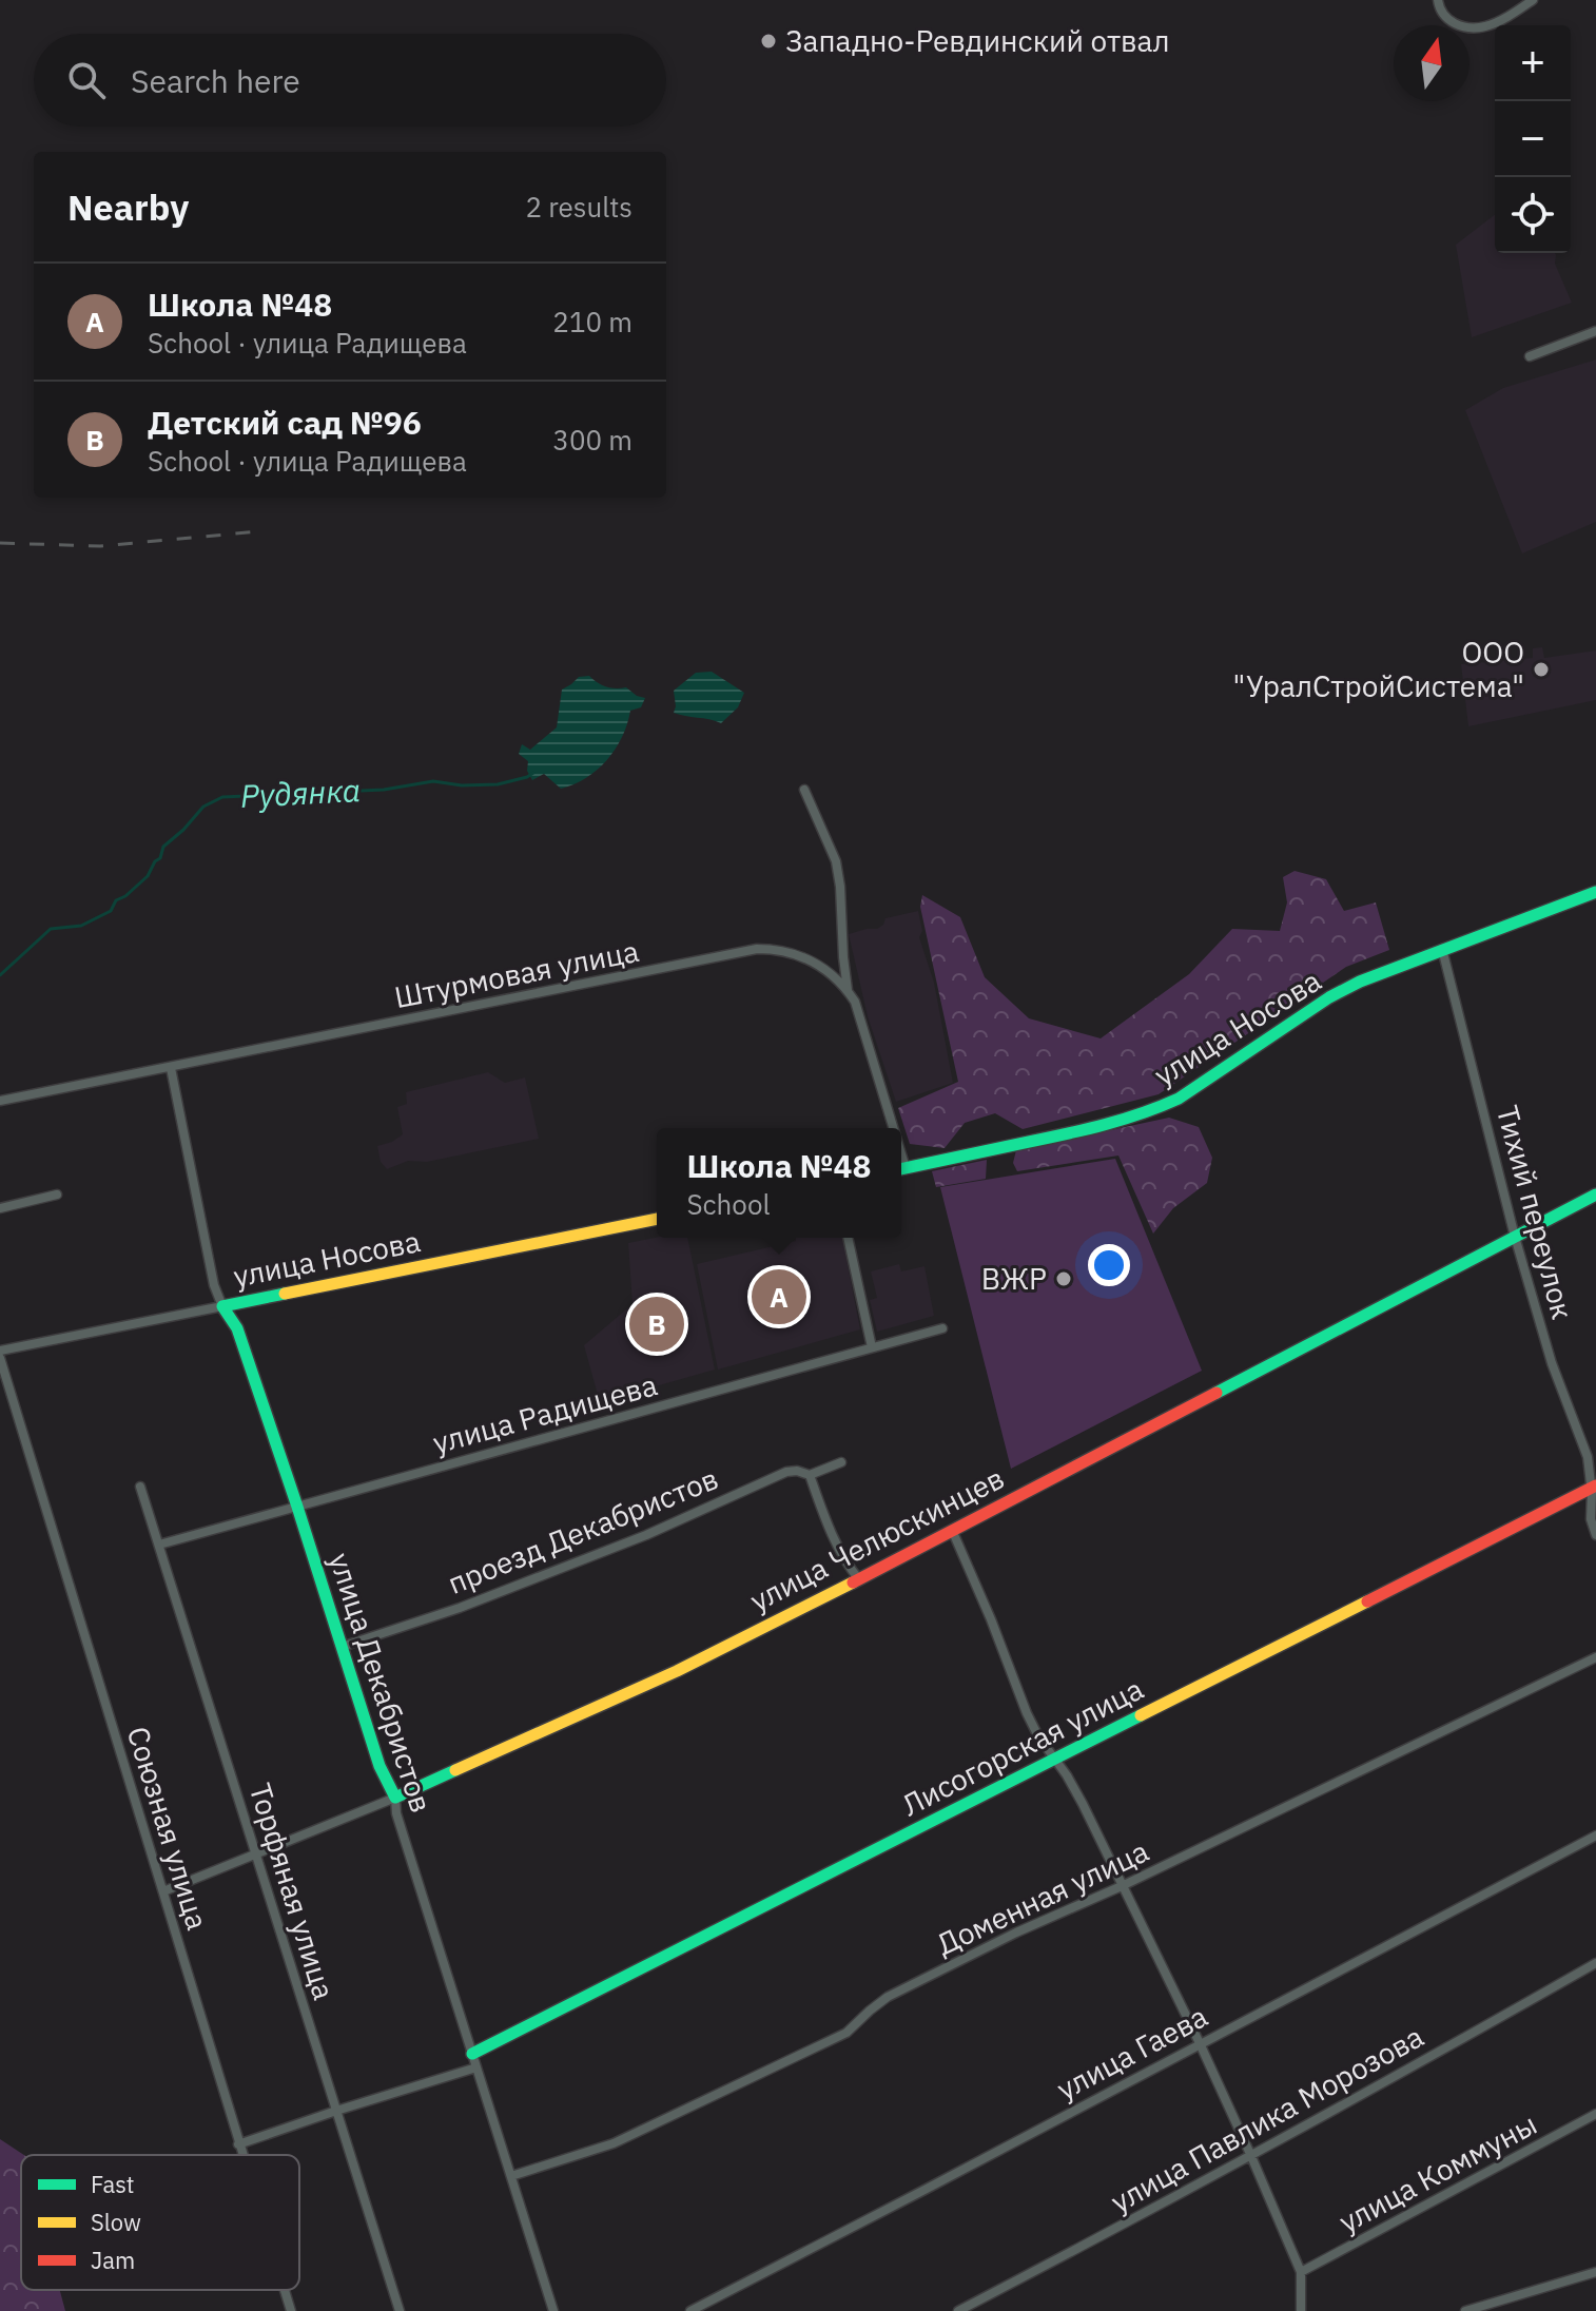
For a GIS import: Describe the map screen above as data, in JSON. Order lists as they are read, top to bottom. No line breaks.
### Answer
{"streets":{"street":["Штурмовая улица","улица Носова","Тихий переулок","улица Радищева","проезд Декабристов","улица Челюскинцев","улица Декабристов","Лисогорская улица","Союзная улица","Торфяная улица","Доменная улица","улица Гаева","улица Павлика Морозова","улица Коммуны"]},"crossings":[["Штурмовая улица","улица Декабристов"],["улица Носова","Тихий переулок"],["улица Носова","улица Декабристов"],["Тихий переулок","улица Челюскинцев"],["Тихий переулок","Лисогорская улица"],["улица Радищева","улица Декабристов"],["улица Радищева","Торфяная улица"],["проезд Декабристов","улица Декабристов"],["улица Челюскинцев","улица Декабристов"],["улица Челюскинцев","Союзная улица"],["улица Челюскинцев","Торфяная улица"],["улица Декабристов","Лисогорская улица"],["улица Декабристов","Доменная улица"]],"water":["Рудянка"],"places":["Западно-Ревдинский отвал","ООО \"УралСтройСистема\"","ВЖР"],"legend":["Fast","Slow","Jam"],"north":"top","page":{"map_buttons":["+","−"],"search":"Search here","heading":["Nearby","2 results"],"list":[{"mark":"A","name":"Школа №48","note":"School · улица Радищева","value":"210 m"},{"mark":"B","name":"Детский сад №96","note":"School · улица Радищева","value":"300 m"}],"popup":["Школа №48","School"],"pins":["A","B"]}}
